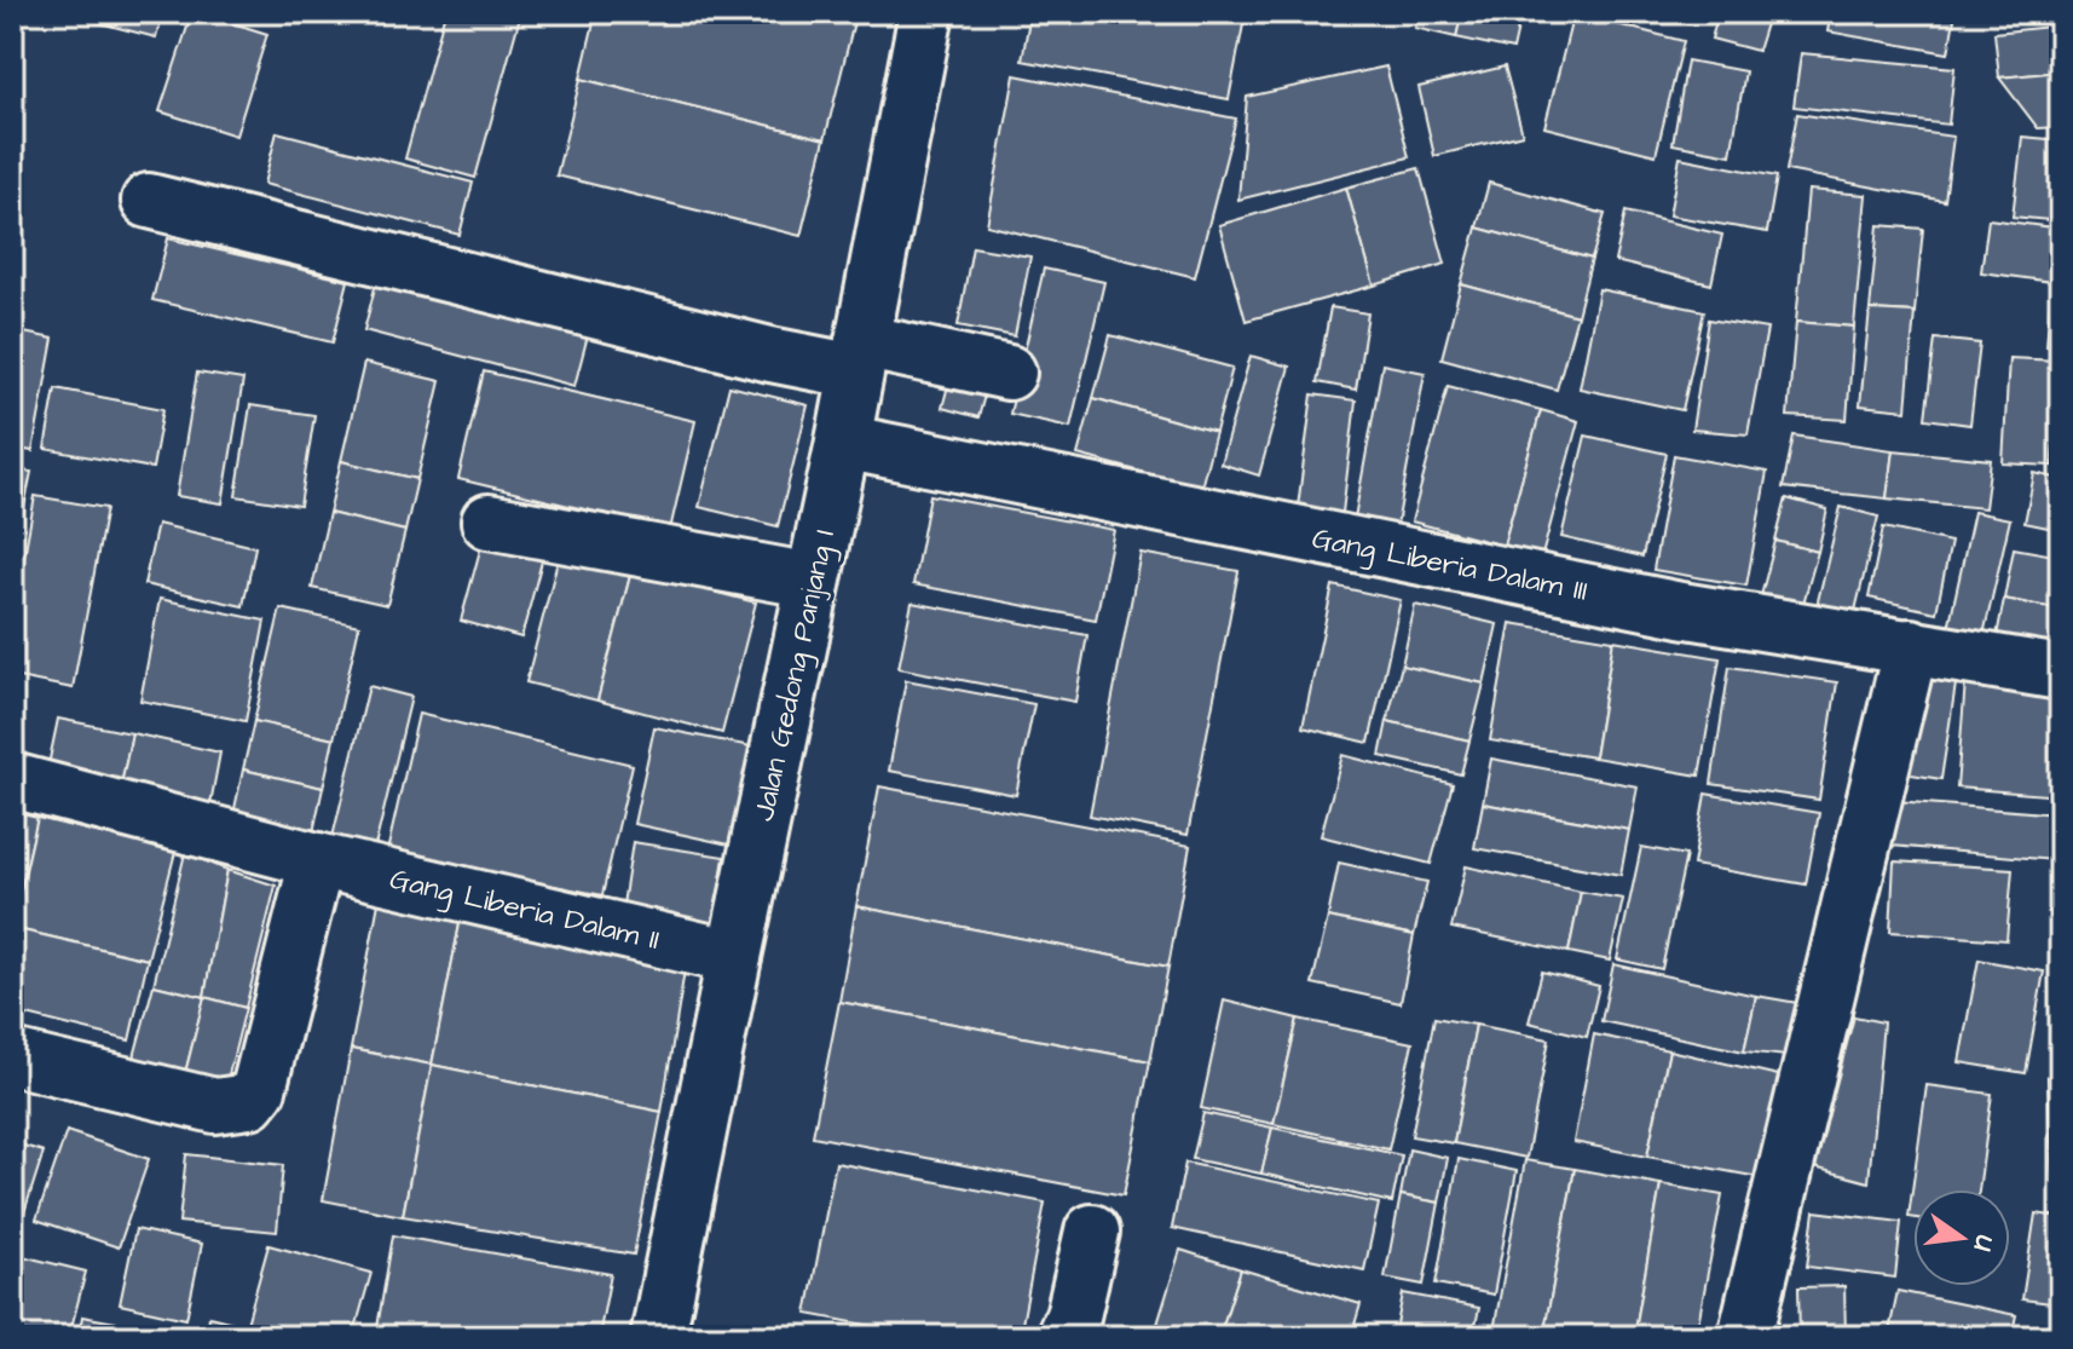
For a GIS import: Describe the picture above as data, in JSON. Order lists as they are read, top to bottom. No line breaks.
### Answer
{"streets":{"street":["Gang Liberia Dalam III","Jalan Gedong Panjang I","Gang Liberia Dalam II"]},"crossings":[["Gang Liberia Dalam III","Jalan Gedong Panjang I"],["Jalan Gedong Panjang I","Gang Liberia Dalam II"]],"north":"right"}
